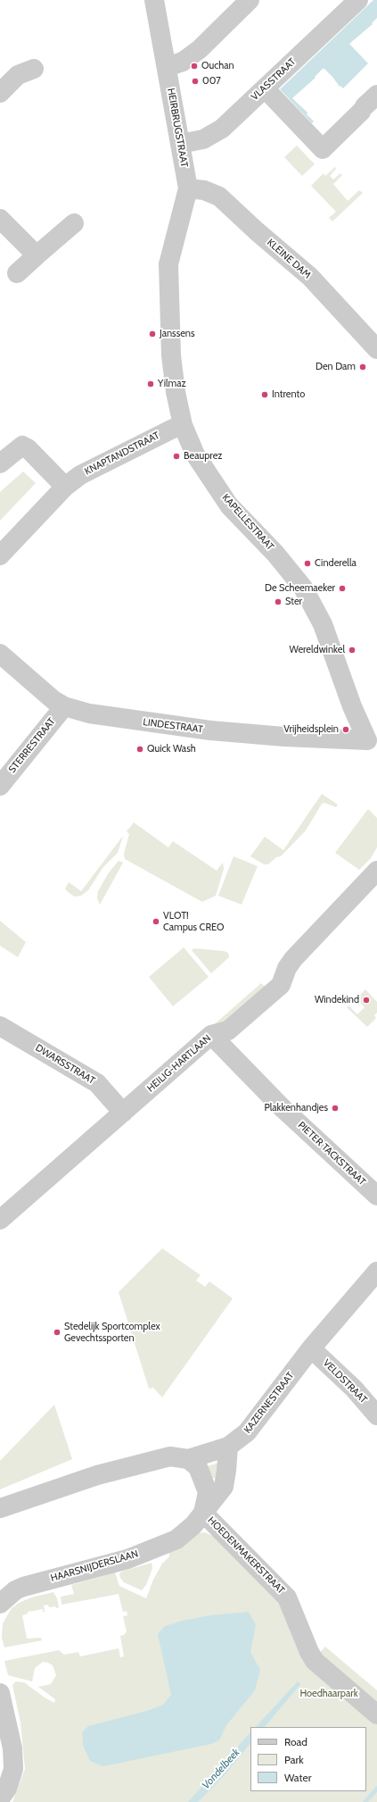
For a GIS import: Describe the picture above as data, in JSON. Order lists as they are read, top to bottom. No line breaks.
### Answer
{"streets":{"street":["VLASSTRAAT","HEIRBRUGSTRAAT","KLEINE DAM","KNAPTANDSTRAAT","KAPELLESTRAAT","LINDESTRAAT","STERRESTRAAT","HEILIG-HARTLAAN","DWARSSTRAAT","PIETER TACKSTRAAT","VELDSTRAAT","KAZERNESTRAAT","HOEDENMAKERSTRAAT","HAARSNIJDERSLAAN"]},"crossings":[["VLASSTRAAT","HEIRBRUGSTRAAT"],["HEIRBRUGSTRAAT","KLEINE DAM"],["HEIRBRUGSTRAAT","KAPELLESTRAAT"],["KLEINE DAM","KAPELLESTRAAT"],["KNAPTANDSTRAAT","KAPELLESTRAAT"],["KAPELLESTRAAT","LINDESTRAAT"],["LINDESTRAAT","STERRESTRAAT"],["HEILIG-HARTLAAN","DWARSSTRAAT"],["HEILIG-HARTLAAN","PIETER TACKSTRAAT"],["VELDSTRAAT","KAZERNESTRAAT"],["KAZERNESTRAAT","HAARSNIJDERSLAAN"],["HOEDENMAKERSTRAAT","HAARSNIJDERSLAAN"]],"water":["Vondelbeek"],"parks":["Hoedhaarpark"],"places":["Ouchan","007","Janssens","Den Dam","Yilmaz","Intrento","Beauprez","Cinderella","De Scheemaeker","Ster","Wereldwinkel","Vrijheidsplein","Quick Wash","VLOT! Campus CREO","Windekind","Plakkenhandjes","Stedelijk Sportcomplex Gevechtssporten"],"legend":["Road","Park","Water"]}
